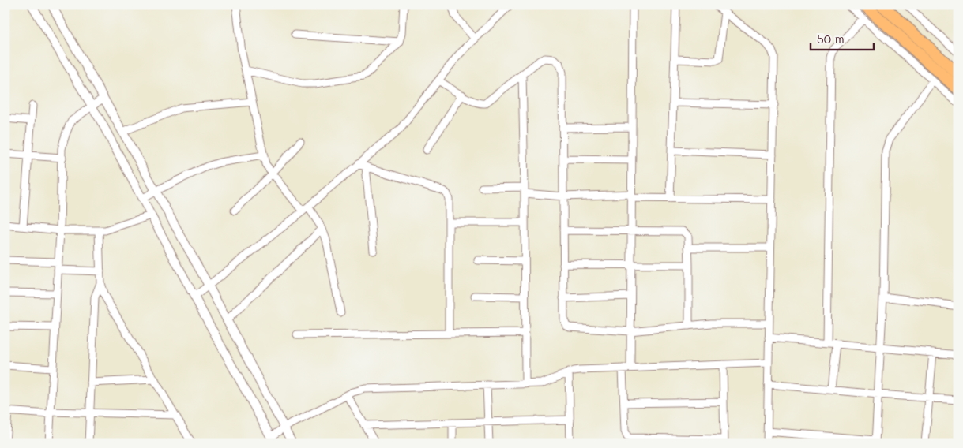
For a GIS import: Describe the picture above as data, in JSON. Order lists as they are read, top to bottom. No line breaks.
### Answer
{"scale_bar":"50 m"}
